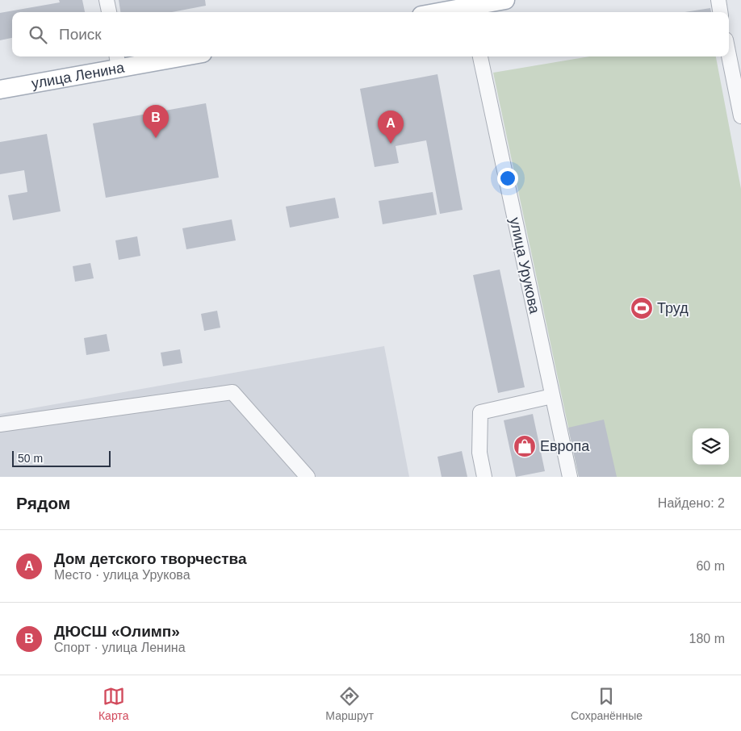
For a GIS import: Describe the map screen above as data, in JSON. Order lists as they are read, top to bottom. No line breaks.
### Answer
{"streets":{"main road":["улица Ленина"],"street":["улица Урукова"]},"places":{"sports":["Труд"],"shop":["Европа"]},"scale_bar":"50 m","page":{"search":"Поиск","pins":["B","A"],"scale":"50 m","heading":["Рядом","Найдено: 2"],"list":[{"mark":"A","name":"Дом детского творчества","note":"Место · улица Урукова","value":"60 m"},{"mark":"B","name":"ДЮСШ «Олимп»","note":"Спорт · улица Ленина","value":"180 m"}],"nav":["Карта","Маршрут","Сохранённые"]}}
